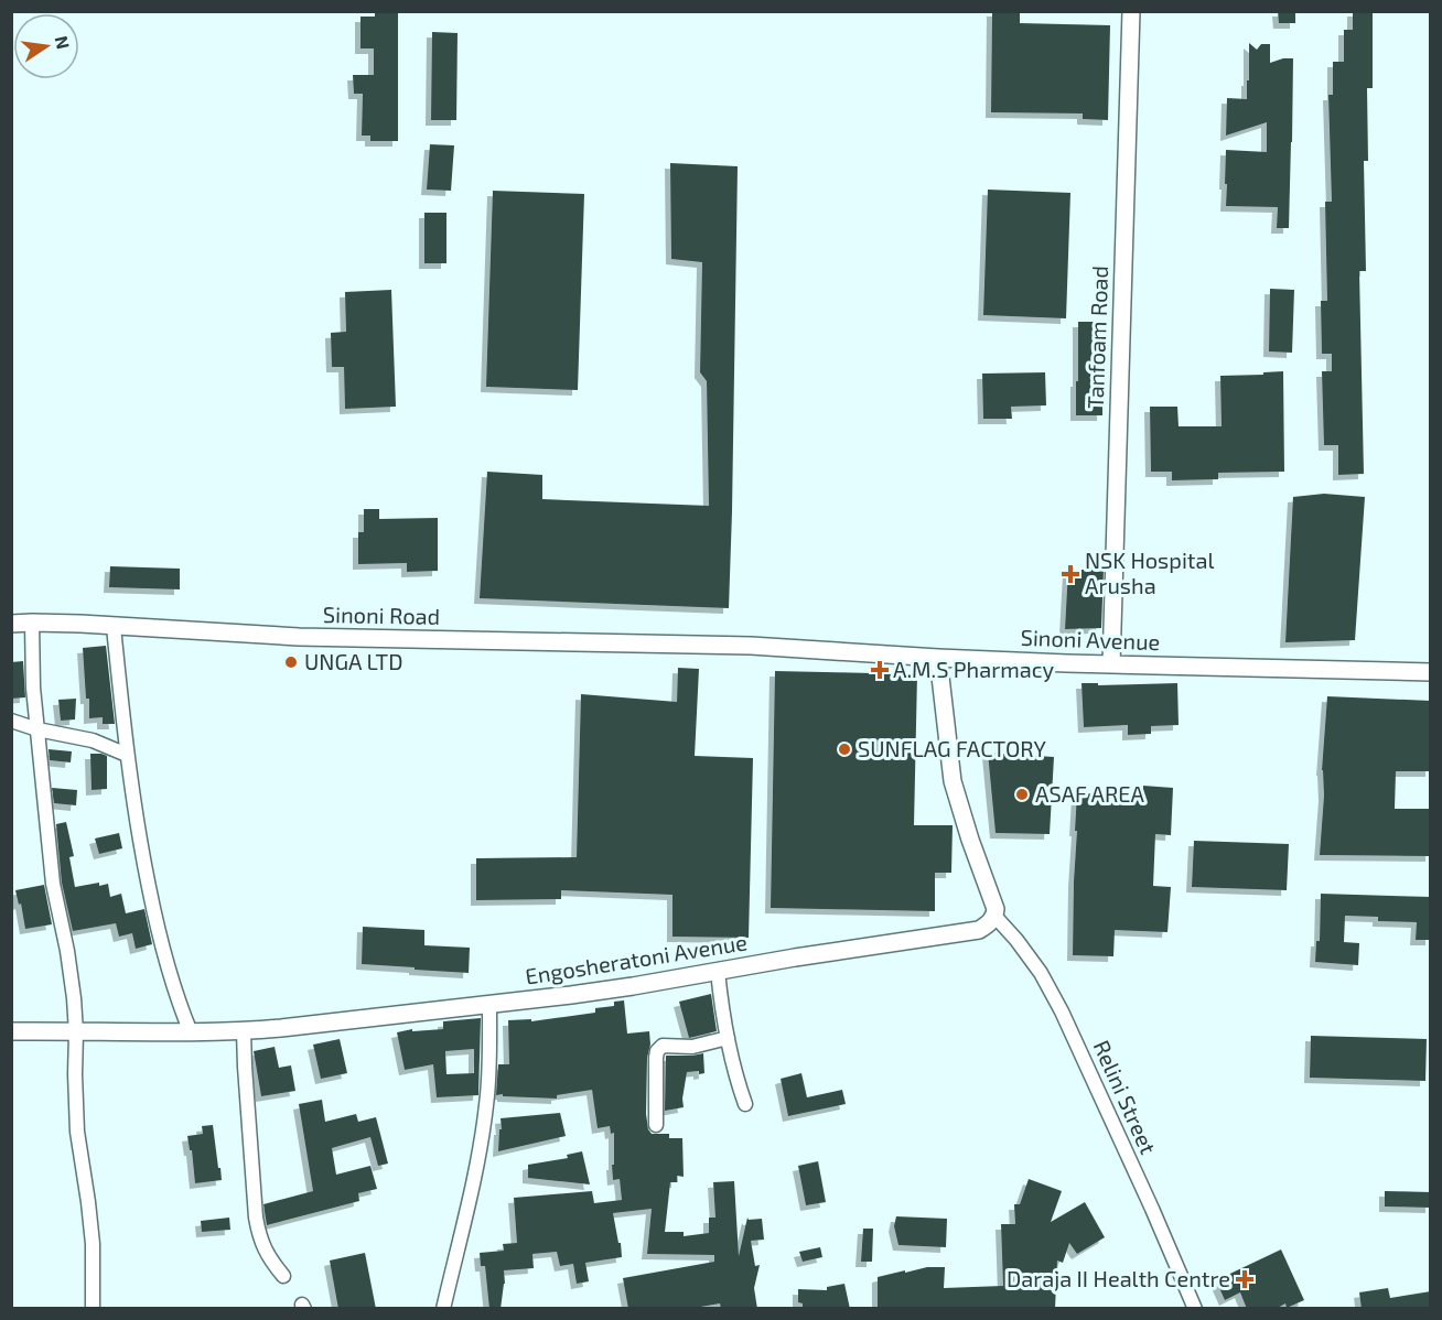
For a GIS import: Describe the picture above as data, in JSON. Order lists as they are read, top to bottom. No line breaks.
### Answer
{"streets":{"street":["Tanfoam Road","Sinoni Road","Sinoni Avenue","Engosheratoni Avenue","Relini Street"]},"crossings":[["Tanfoam Road","Sinoni Avenue"],["Sinoni Road","Sinoni Avenue"],["Engosheratoni Avenue","Relini Street"]],"places":{"health":["NSK Hospital Arusha","A.M.S Pharmacy","Daraja II Health Centre"],"other":["UNGA LTD","SUNFLAG FACTORY","ASAF AREA"]},"north":"right"}
